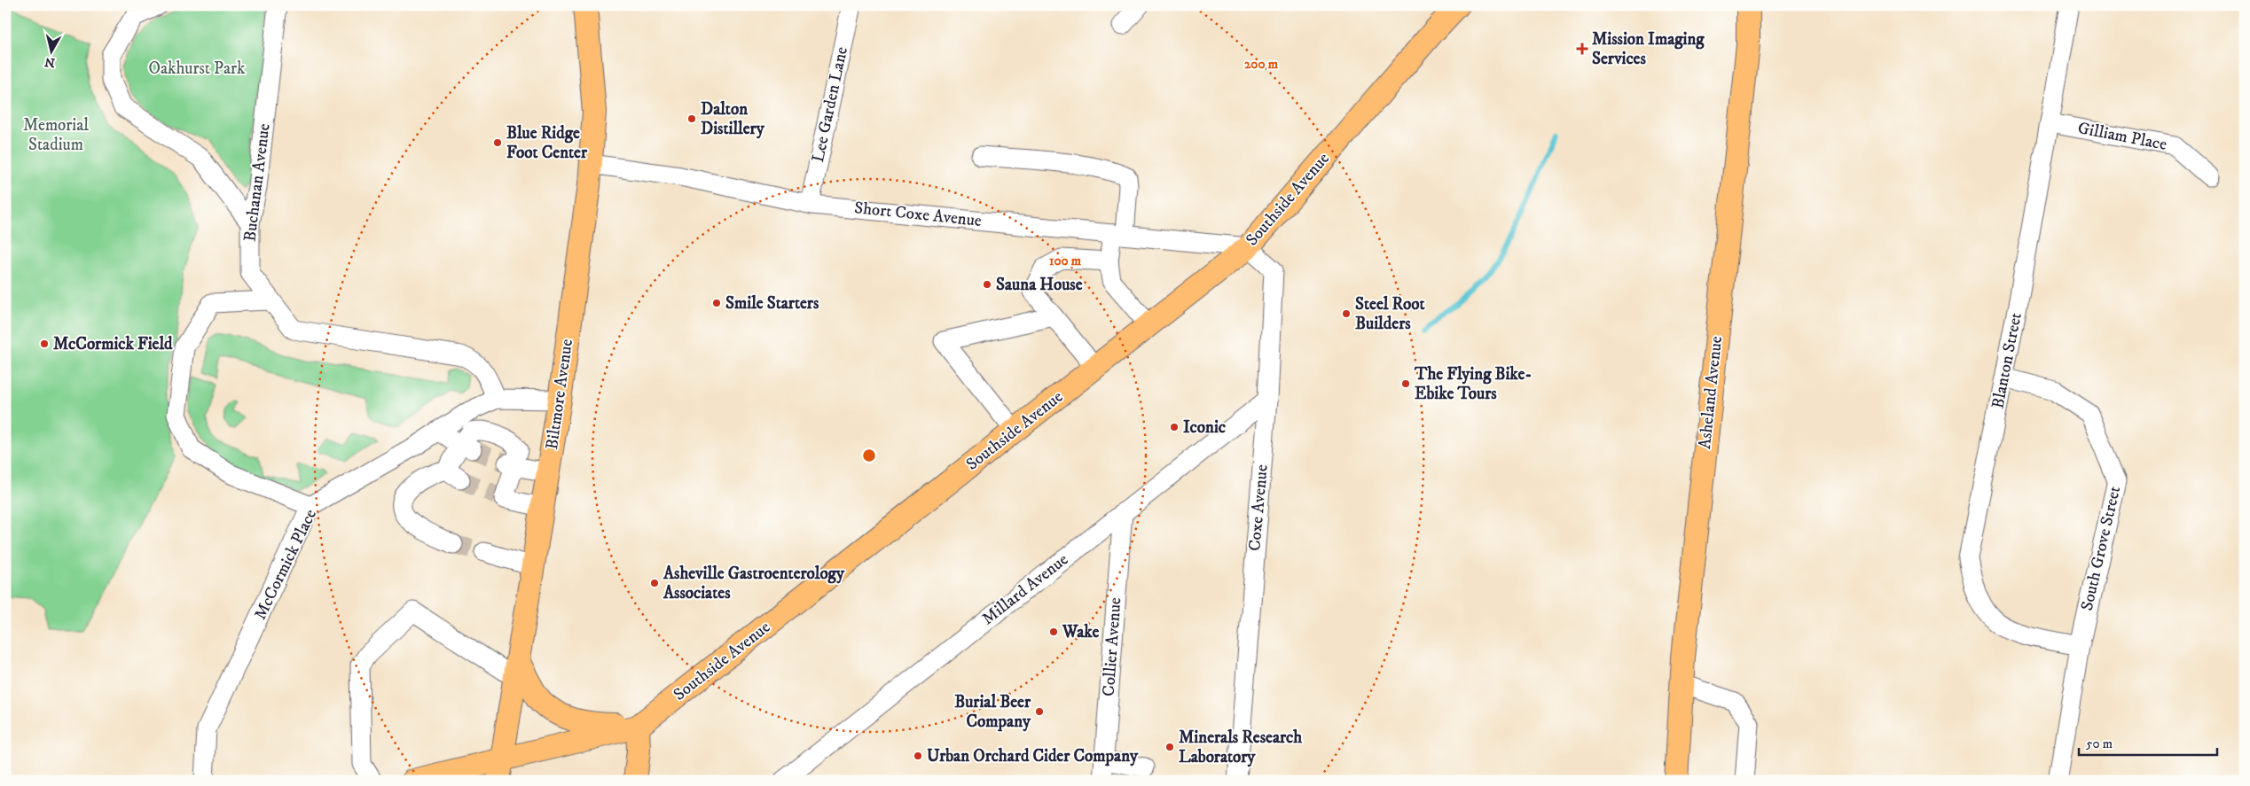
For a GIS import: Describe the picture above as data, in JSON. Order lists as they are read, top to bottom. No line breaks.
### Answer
{"streets":{"main road":["Southside Avenue","Asheland Avenue","Biltmore Avenue"],"street":["Lee Garden Lane","Gilliam Place","Buchanan Avenue","Short Coxe Avenue","Blanton Street","Coxe Avenue","South Grove Street","McCormick Place","Millard Avenue","Collier Avenue"]},"crossings":[["Lee Garden Lane","Short Coxe Avenue"],["Gilliam Place","Blanton Street"],["Buchanan Avenue","McCormick Place"],["Southside Avenue","Short Coxe Avenue"],["Southside Avenue","Biltmore Avenue"],["Southside Avenue","Coxe Avenue"],["Short Coxe Avenue","Biltmore Avenue"],["Short Coxe Avenue","Coxe Avenue"],["Blanton Street","South Grove Street"],["Biltmore Avenue","McCormick Place"],["Coxe Avenue","Millard Avenue"],["Millard Avenue","Collier Avenue"]],"parks":["Oakhurst Park","Memorial Stadium"],"places":{"health":["Mission Imaging Services"],"other":["Dalton Distillery","Blue Ridge Foot Center","Sauna House","Smile Starters","Steel Root Builders","McCormick Field","The Flying Bike- Ebike Tours","Iconic","Asheville Gastroenterology Associates","Wake","Burial Beer Company","Minerals Research Laboratory","Urban Orchard Cider Company"]},"scale_bar":"50 m","north":"bottom","rings":["200 m","100 m"]}
